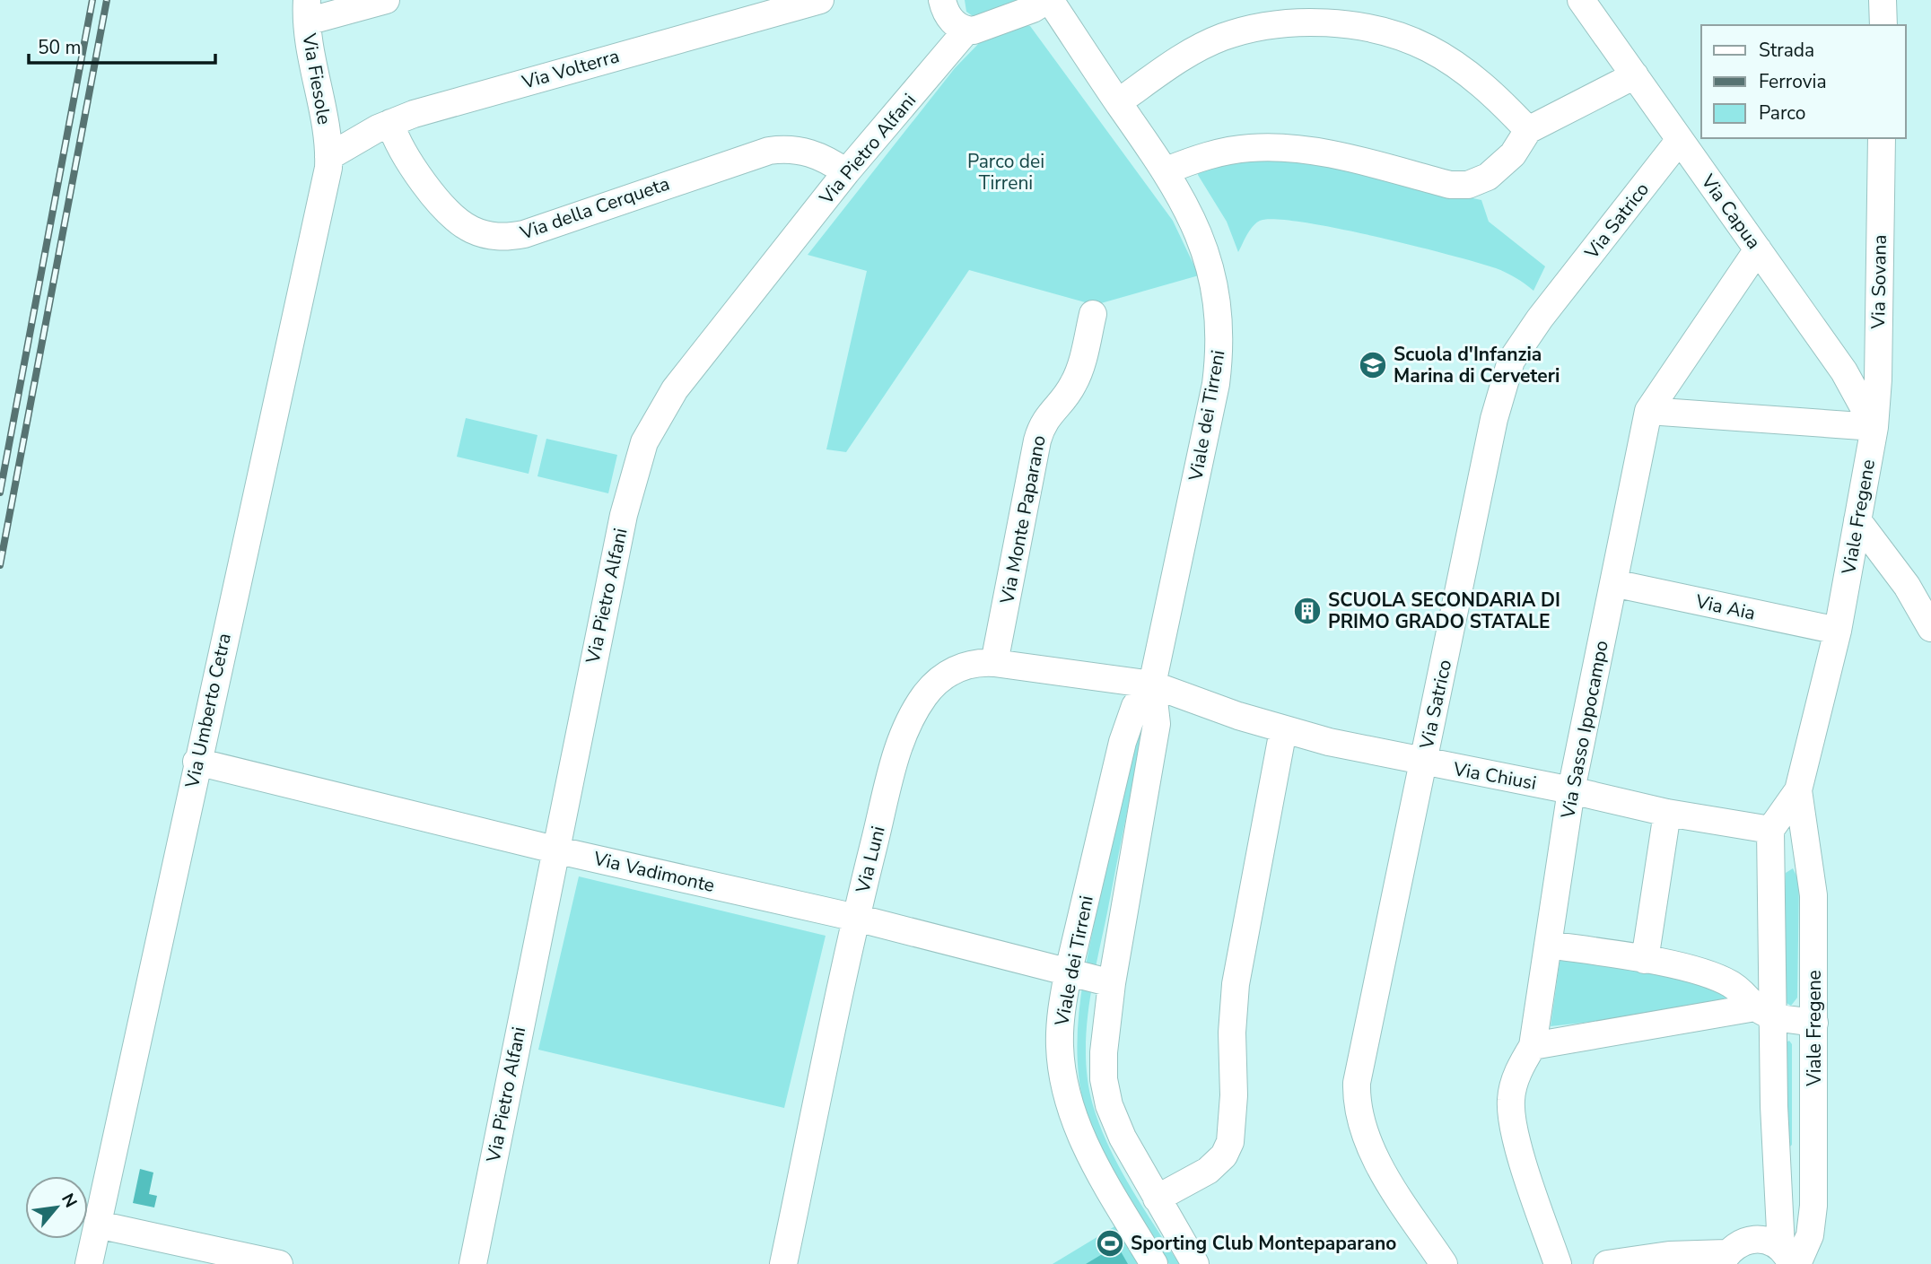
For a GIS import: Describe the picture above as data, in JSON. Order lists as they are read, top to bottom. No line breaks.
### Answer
{"streets":{"street":["Via Volterra","Via Fiesole","Via Pietro Alfani","Via della Cerqueta","Via Capua","Via Satrico","Via Sovana","Viale dei Tirreni","Viale Fregene","Via Monte Paparano","Via Aia","Via Umberto Cetra","Via Sasso Ippocampo","Via Chiusi","Via Luni","Via Vadimonte"]},"crossings":[["Via Volterra","Via Fiesole"],["Via Volterra","Via della Cerqueta"],["Via Volterra","Via Umberto Cetra"],["Via Fiesole","Via Umberto Cetra"],["Via Pietro Alfani","Via della Cerqueta"],["Via Pietro Alfani","Via Vadimonte"],["Via Capua","Via Satrico"],["Via Capua","Via Sovana"],["Via Capua","Viale Fregene"],["Via Satrico","Via Chiusi"],["Via Sovana","Viale Fregene"],["Viale dei Tirreni","Via Chiusi"],["Viale dei Tirreni","Via Luni"],["Viale dei Tirreni","Via Vadimonte"],["Viale Fregene","Via Aia"],["Viale Fregene","Via Chiusi"],["Via Monte Paparano","Via Luni"],["Via Aia","Via Sasso Ippocampo"],["Via Umberto Cetra","Via Vadimonte"],["Via Sasso Ippocampo","Via Chiusi"],["Via Chiusi","Via Luni"],["Via Luni","Via Vadimonte"]],"parks":["Parco dei Tirreni"],"places":{"school or university":["Scuola d'Infanzia Marina di Cerveteri"],"building":["SCUOLA SECONDARIA DI PRIMO GRADO STATALE"],"sports":["Sporting Club Montepaparano"]},"legend":["Strada","Ferrovia","Parco"],"scale_bar":"50 m","north":"top right"}
